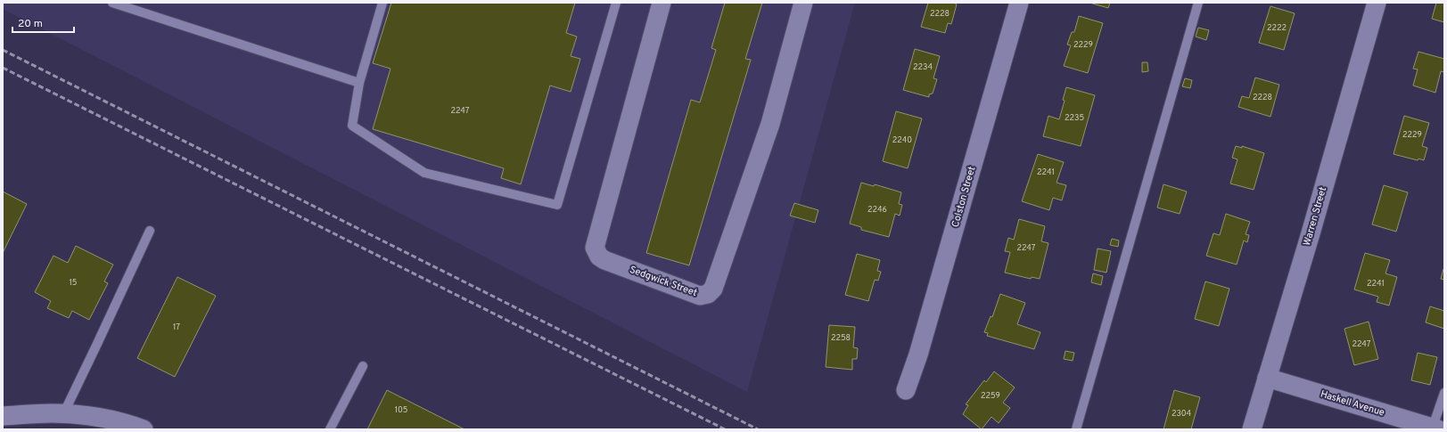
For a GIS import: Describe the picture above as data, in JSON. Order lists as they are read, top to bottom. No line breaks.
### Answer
{"streets":{"street":["Colston Street","Warren Street","Sedgwick Street","Haskell Avenue"]},"crossings":[["Warren Street","Haskell Avenue"]],"house_numbers":["2228","2222","2229","2234","2228","2247","2235","2229","2240","2241","2246","2247","15","2241","17","2258","2247","2259","105","2304"],"scale_bar":"20 m"}
